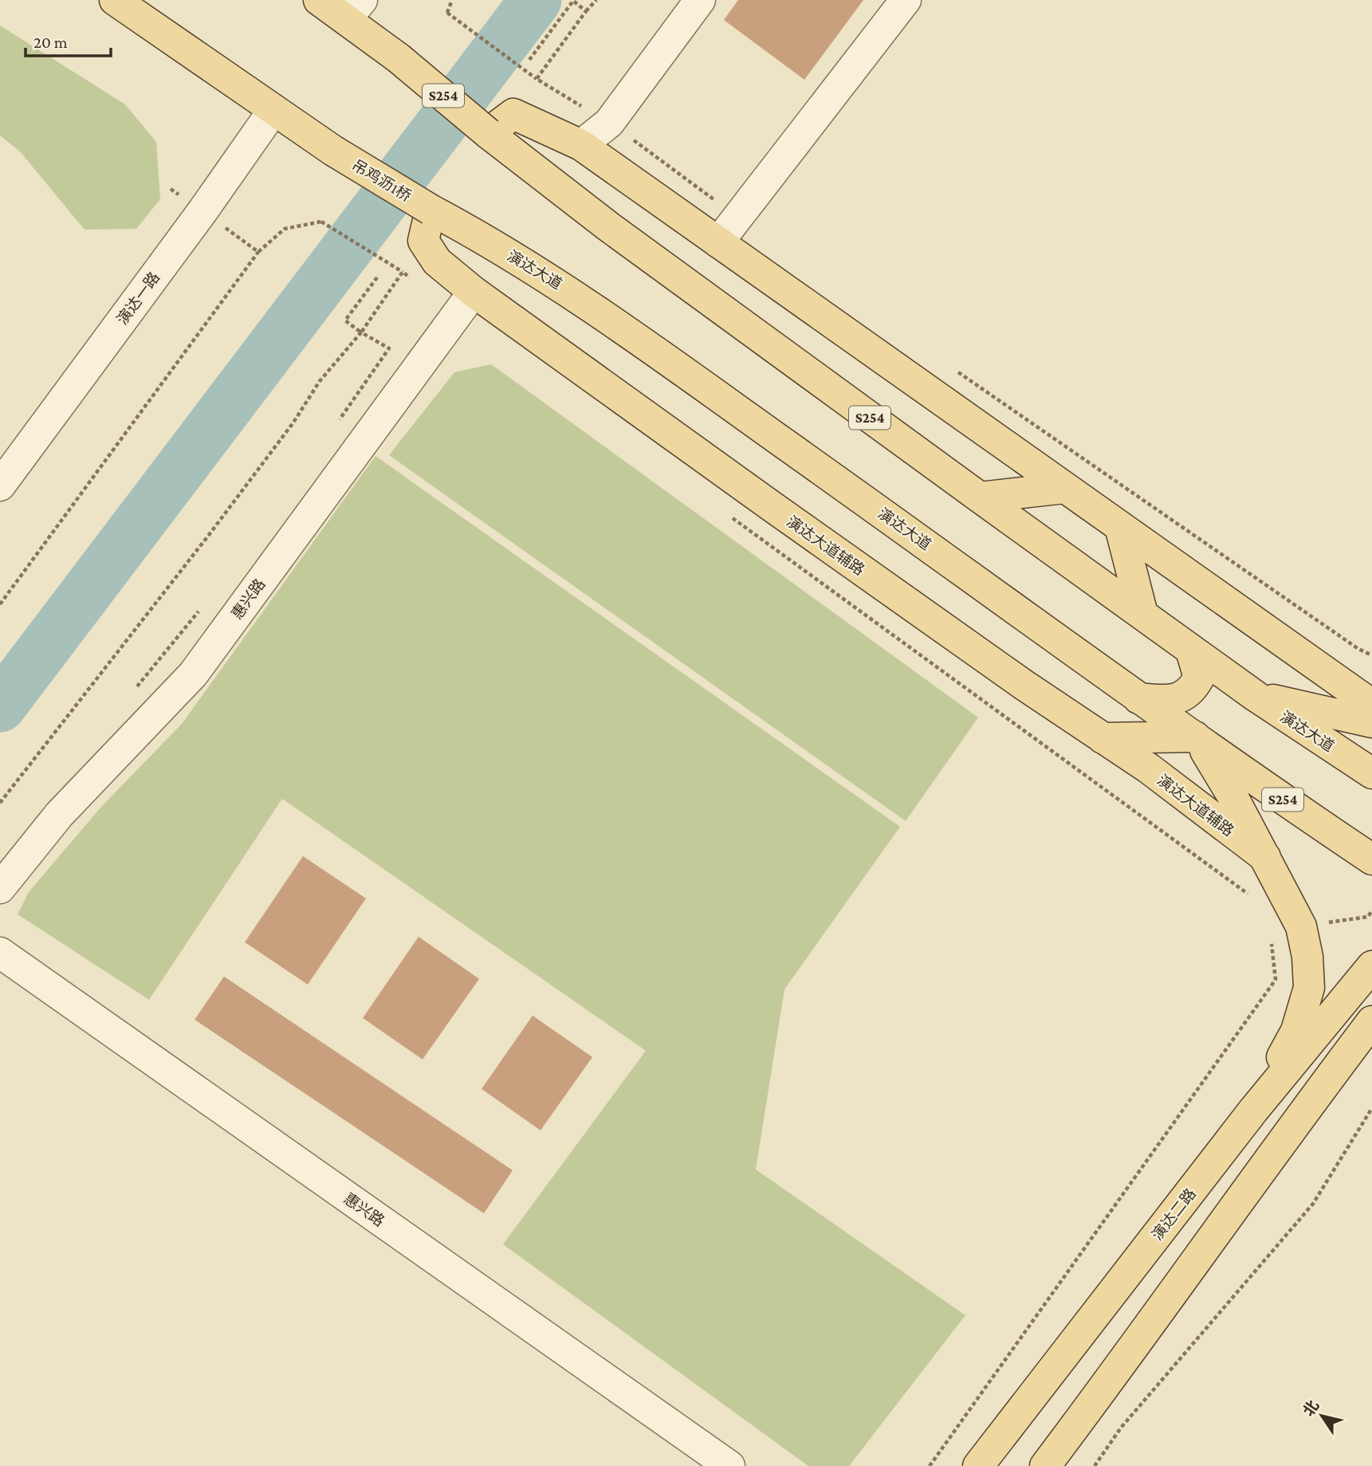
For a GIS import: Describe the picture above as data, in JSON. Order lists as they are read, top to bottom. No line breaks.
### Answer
{"streets":{"main road":["S254","吊鸡沥1桥","演达大道","演达大道辅路","演达二路"],"street":["演达一路","惠兴路"]},"crossings":[["S254","吊鸡沥1桥"],["S254","演达大道"],["S254","演达一路"],["吊鸡沥1桥","演达大道"],["吊鸡沥1桥","演达一路"],["吊鸡沥1桥","演达大道辅路"],["演达大道","演达大道辅路"],["演达大道辅路","惠兴路"]],"scale_bar":"20 m","north":"top left"}
